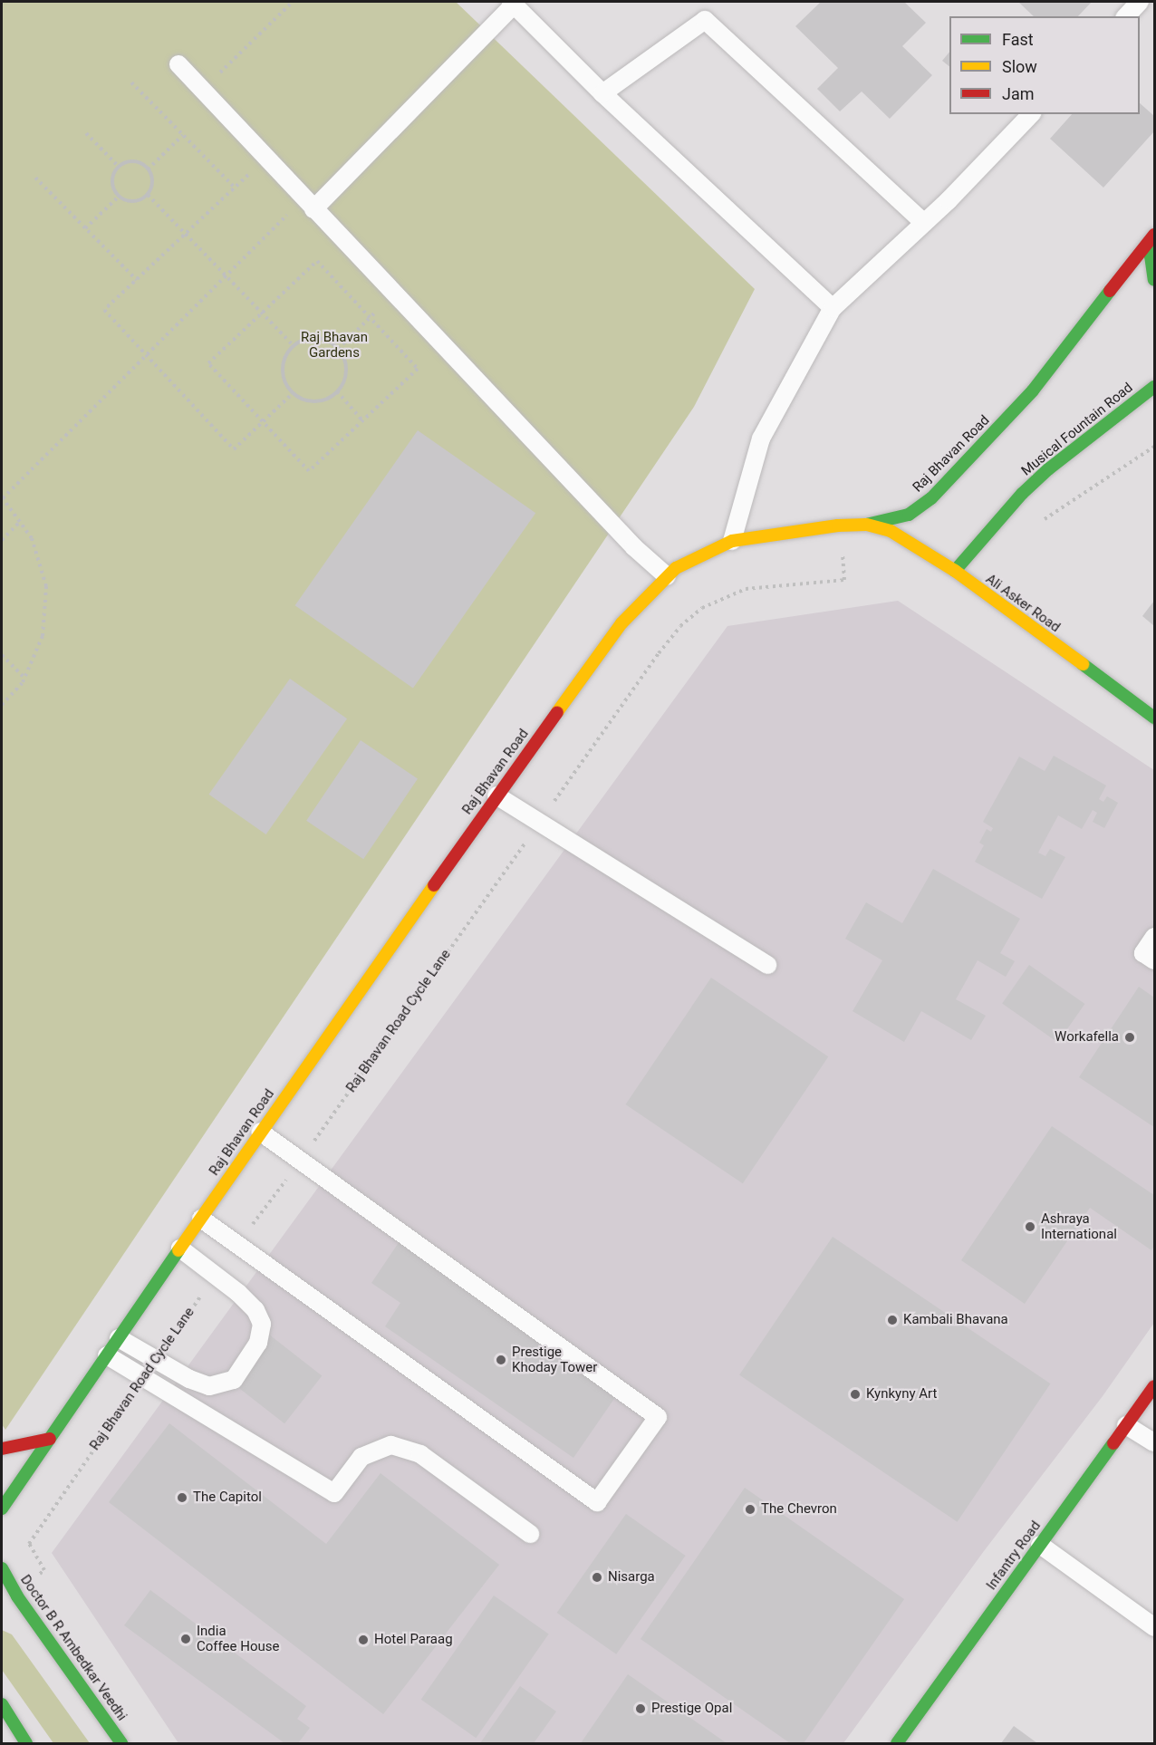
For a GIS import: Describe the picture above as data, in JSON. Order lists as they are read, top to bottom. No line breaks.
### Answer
{"streets":{"main road":["Musical Fountain Road","Raj Bhavan Road","Ali Asker Road","Infantry Road","Doctor B R Ambedkar Veedhi"],"path":["Raj Bhavan Road Cycle Lane"]},"crossings":[["Musical Fountain Road","Ali Asker Road"],["Raj Bhavan Road","Ali Asker Road"]],"parks":["Raj Bhavan Gardens"],"places":["Workafella","Ashraya International","Kambali Bhavana","Prestige Khoday Tower","Kynkyny Art","The Capitol","The Chevron","Nisarga","India Coffee House","Hotel Paraag","Prestige Opal"],"legend":["Fast","Slow","Jam"]}
